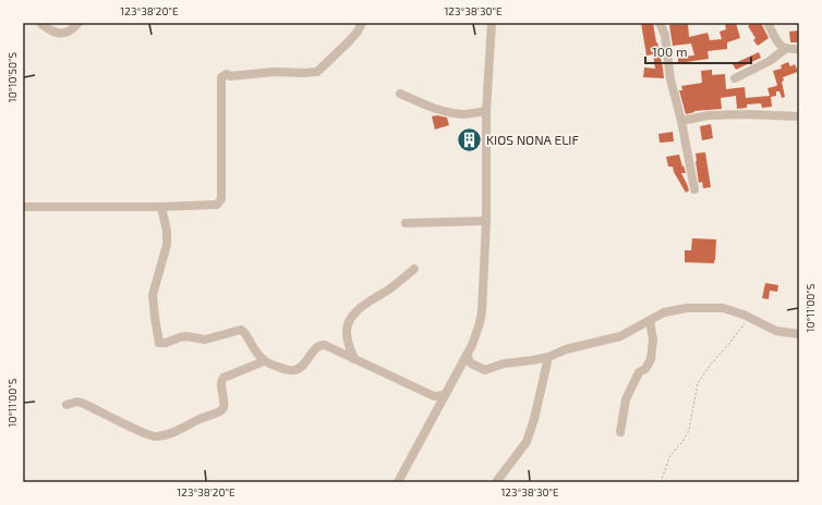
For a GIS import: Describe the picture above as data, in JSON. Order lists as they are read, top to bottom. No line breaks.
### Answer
{"places":{"building":["KIOS NONA ELIF"]},"scale_bar":"100 m","coordinates":["123°38'20\"E","123°38'30\"E","10°10'50\"S","10°11'00\"S"]}
